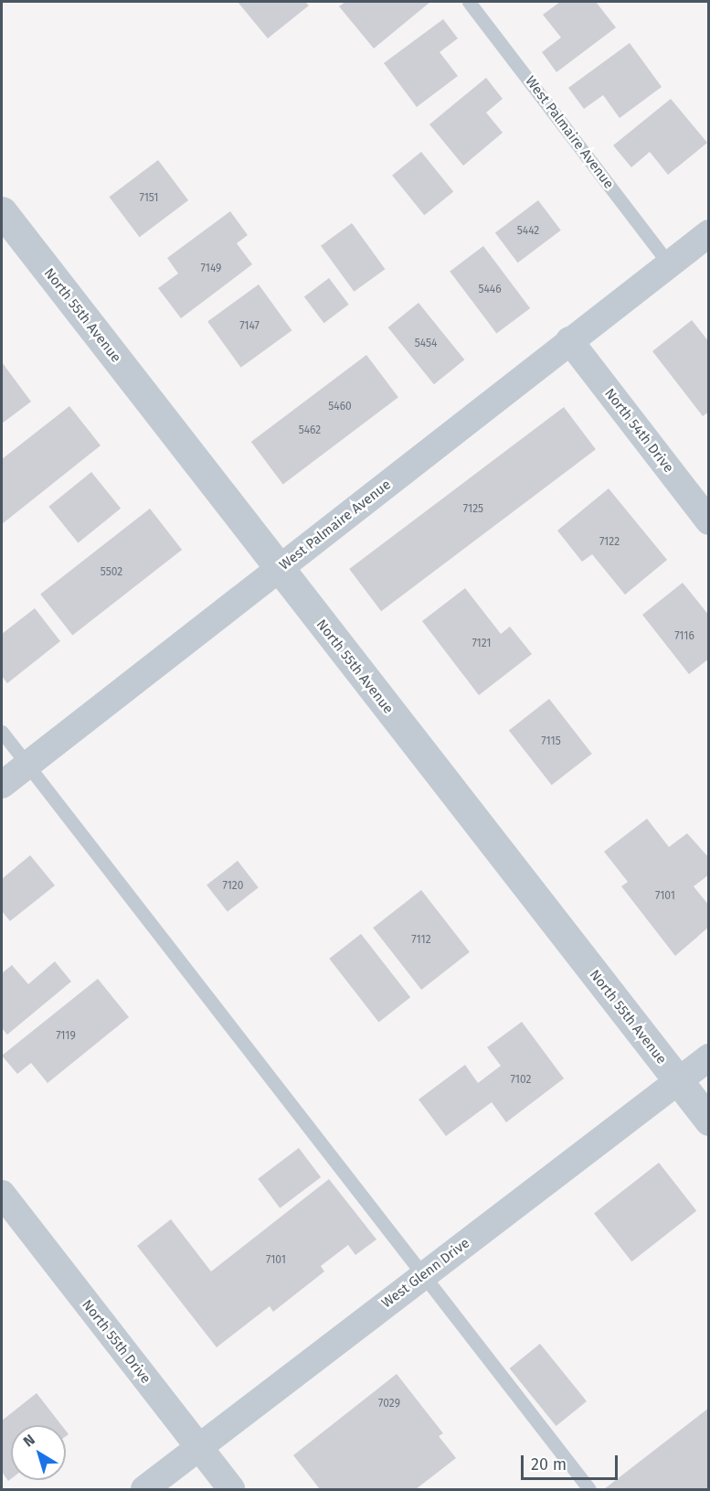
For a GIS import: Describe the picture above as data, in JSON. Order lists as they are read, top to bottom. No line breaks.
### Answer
{"streets":{"street":["West Palmaire Avenue","North 55th Avenue","North 54th Drive","West Glenn Drive","North 55th Drive"]},"crossings":[["West Palmaire Avenue","North 55th Avenue"],["West Palmaire Avenue","North 54th Drive"],["North 55th Avenue","West Glenn Drive"],["West Glenn Drive","North 55th Drive"]],"house_numbers":["7151","5442","7149","5446","7147","5454","5460","5462","7125","7122","5502","7116","7121","7115","7120","7101","7112","7119","7102","7101","7029"],"scale_bar":"20 m","north":"top left"}
